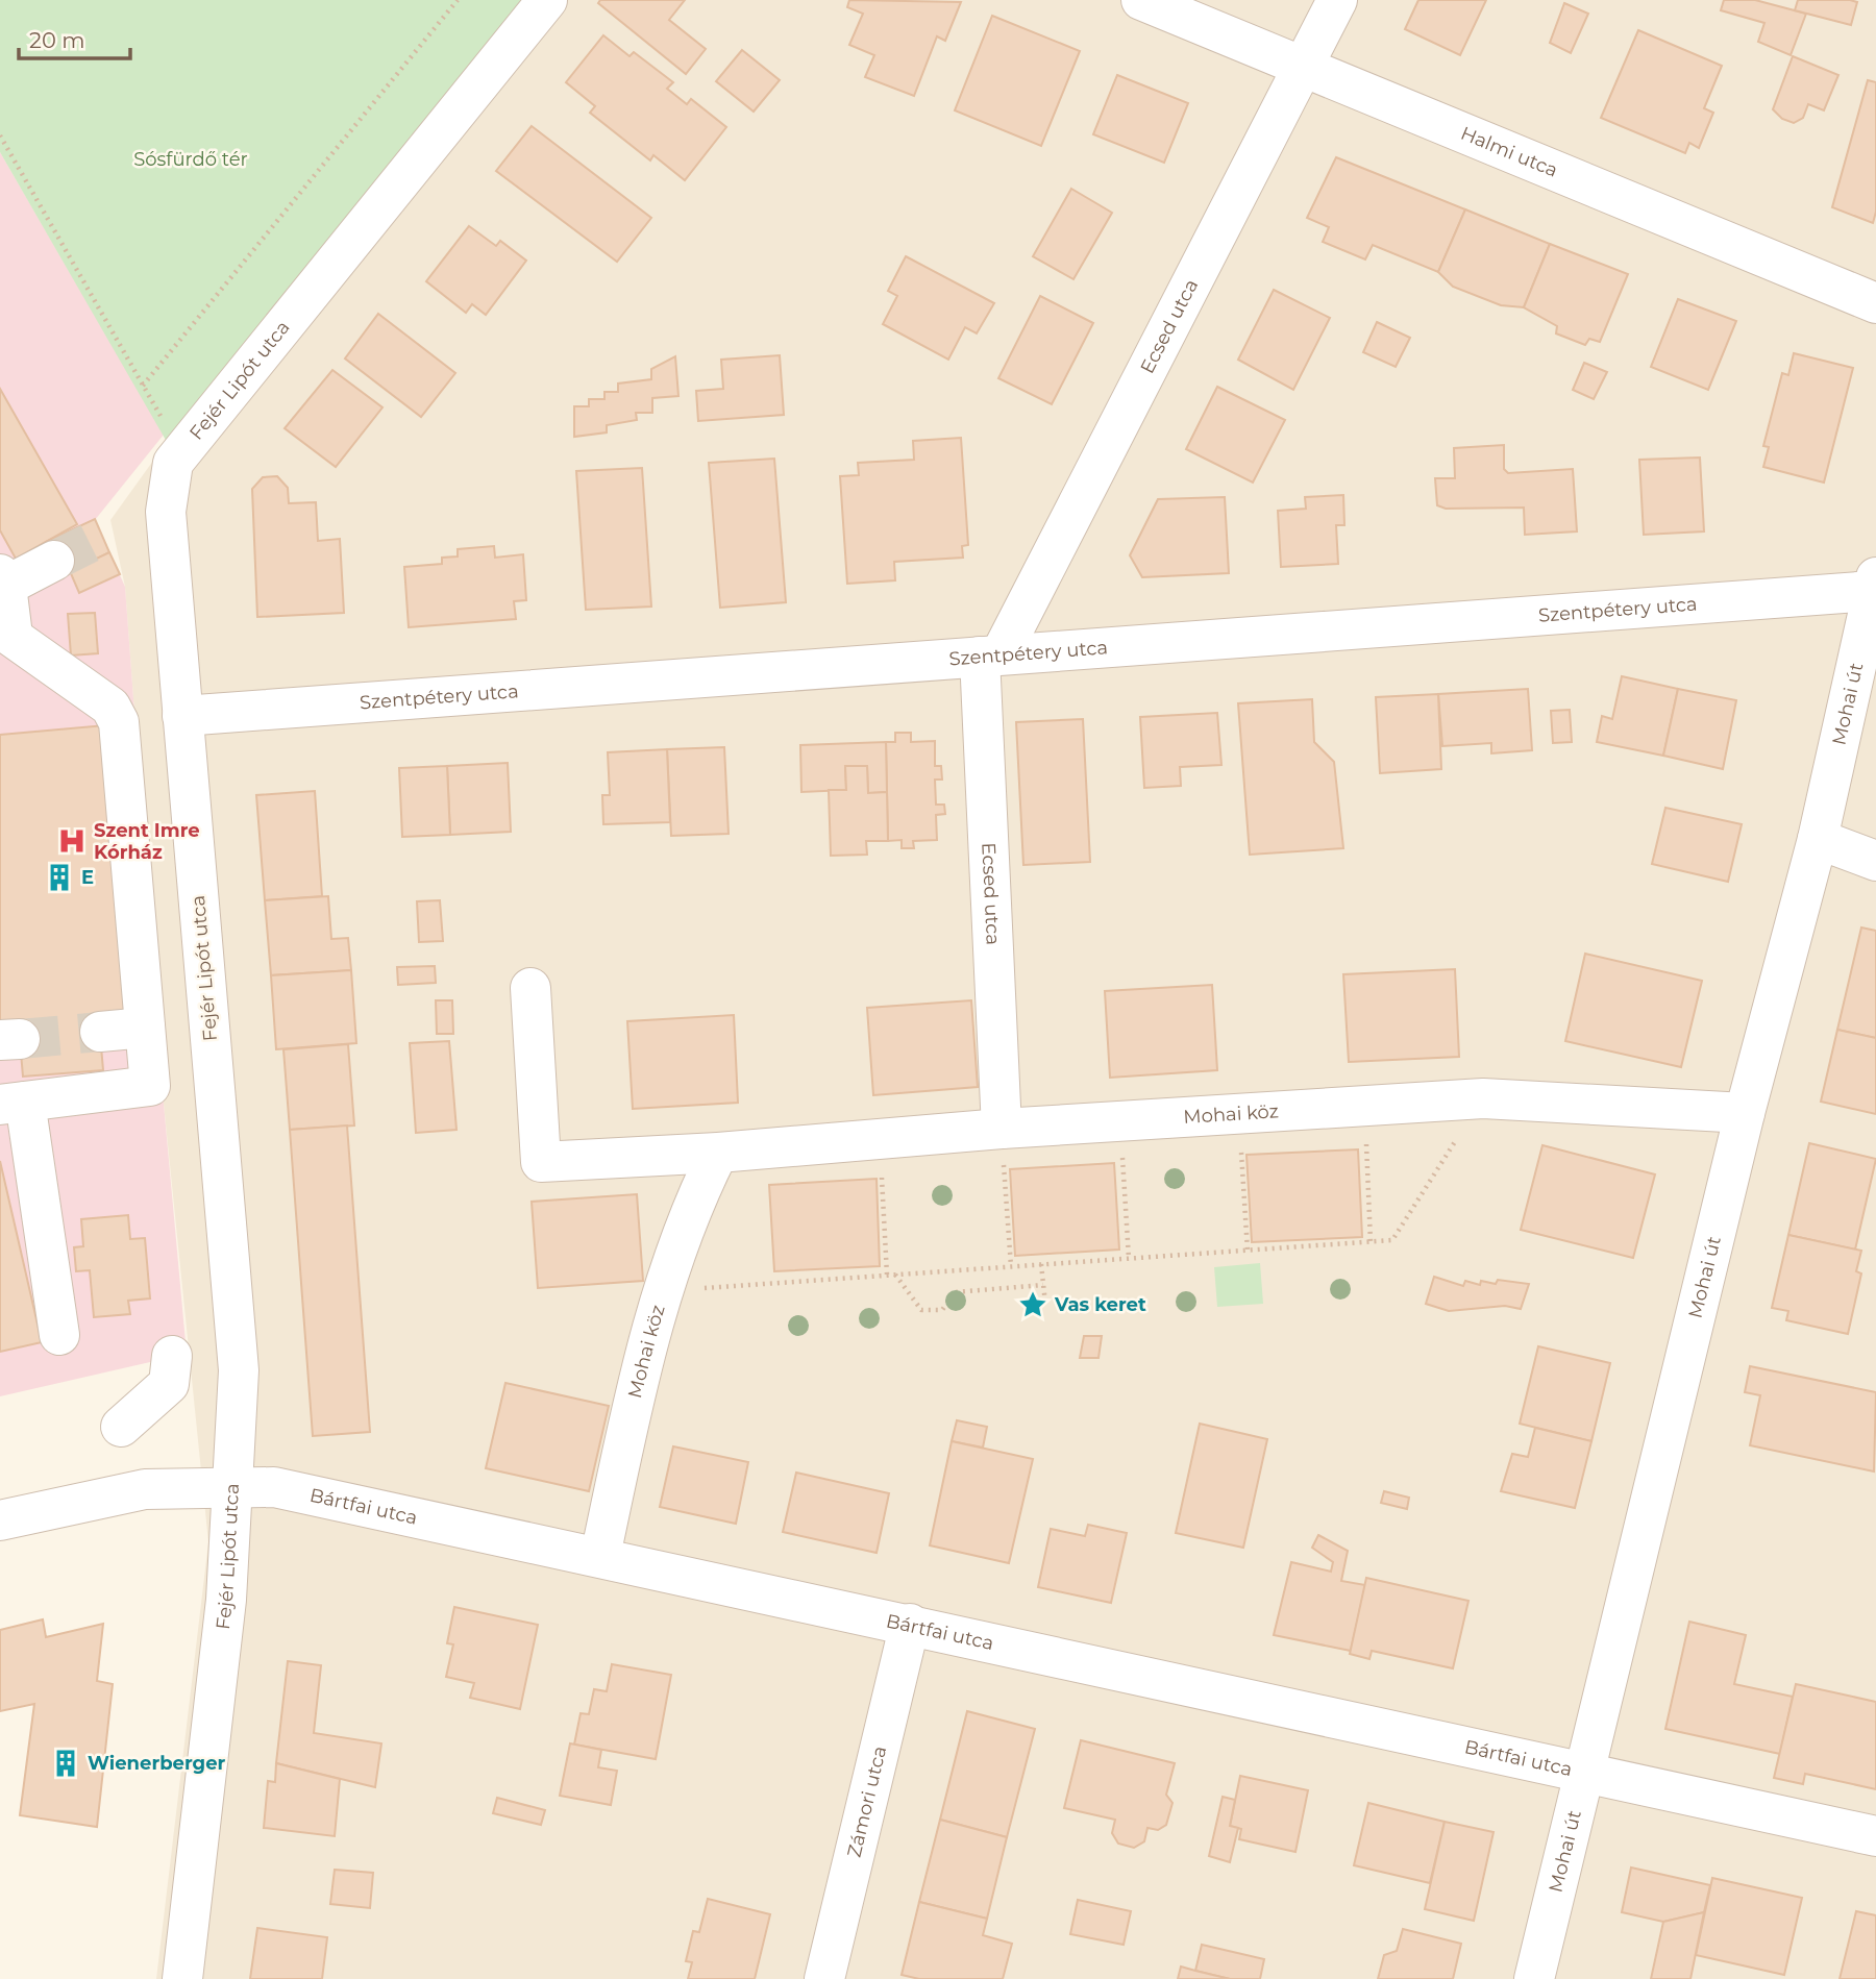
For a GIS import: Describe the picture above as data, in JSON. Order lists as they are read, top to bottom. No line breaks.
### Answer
{"streets":{"street":["Halmi utca","Ecsed utca","Fejér Lipót utca","Szentpétery utca","Mohai út","Mohai köz","Bártfai utca","Zámori utca"]},"crossings":[["Halmi utca","Ecsed utca"],["Ecsed utca","Szentpétery utca"],["Ecsed utca","Mohai köz"],["Fejér Lipót utca","Szentpétery utca"],["Fejér Lipót utca","Bártfai utca"],["Szentpétery utca","Mohai út"],["Mohai út","Mohai köz"],["Mohai út","Bártfai utca"],["Mohai köz","Bártfai utca"],["Bártfai utca","Zámori utca"]],"parks":["Sósfürdő tér"],"places":{"hospital":["Szent Imre Kórház"],"building":["E","Wienerberger"],"place":["Vas keret"]},"scale_bar":"20 m"}
